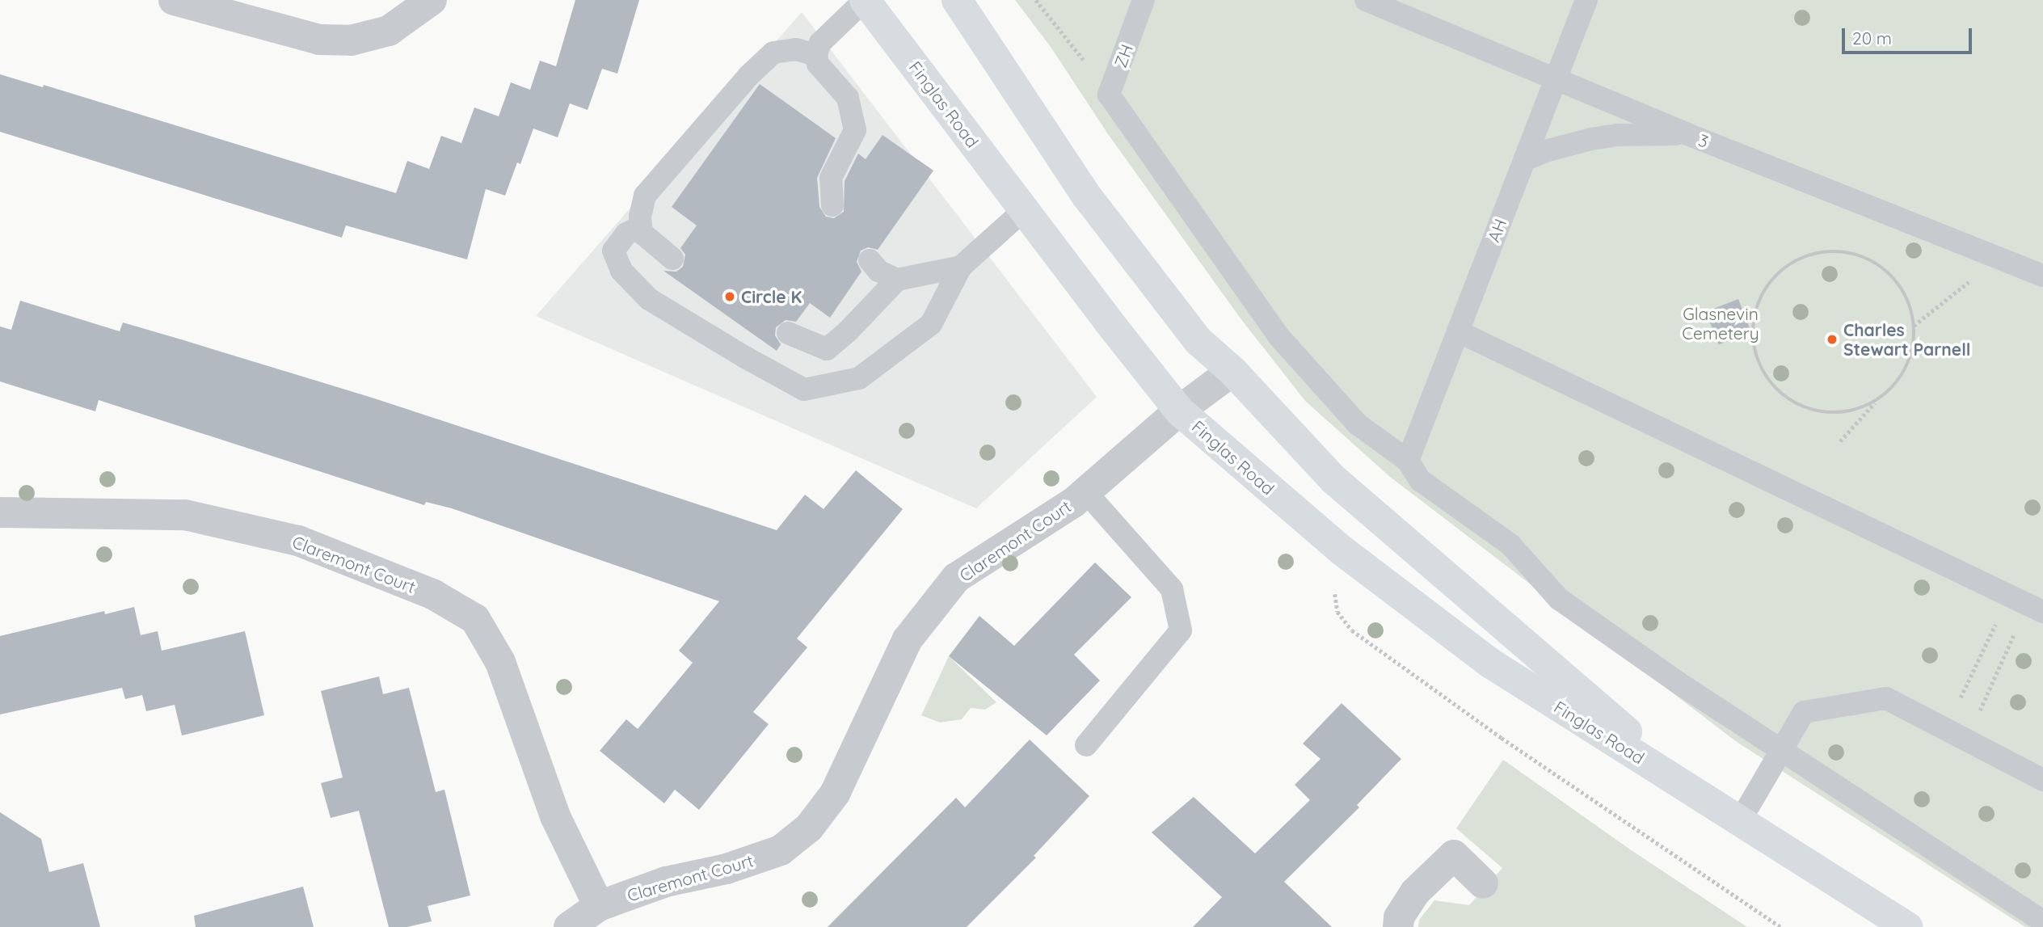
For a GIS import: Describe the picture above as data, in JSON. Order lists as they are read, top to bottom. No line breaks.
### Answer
{"streets":{"main road":["Finglas Road"],"street":["Claremont Court"],"lane":["ZH","3","AH"]},"crossings":[["Finglas Road","Claremont Court"],["3","AH"]],"parks":["Glasnevin Cemetery"],"places":["Circle K","Charles Stewart Parnell"],"scale_bar":"20 m"}
